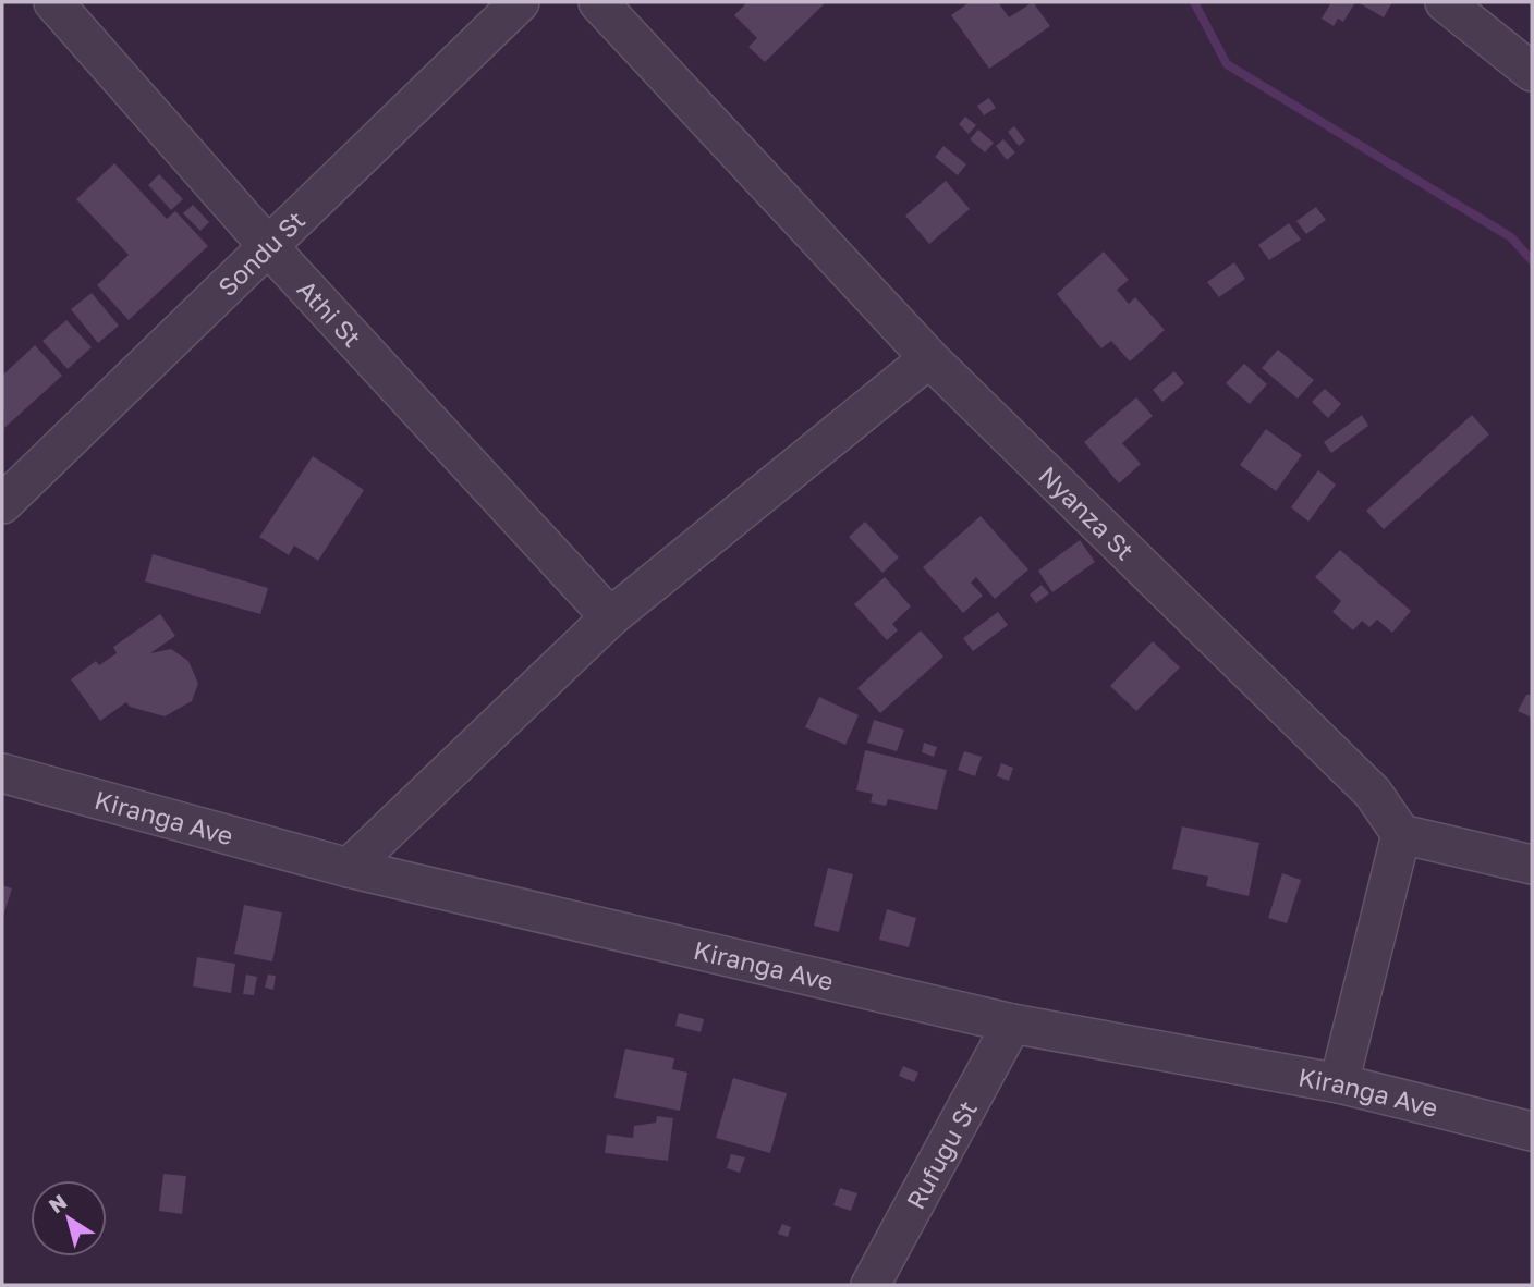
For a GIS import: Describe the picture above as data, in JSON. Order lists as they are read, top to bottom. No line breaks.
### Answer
{"streets":{"street":["Sondu St","Athi St","Nyanza St","Kiranga Ave","Rufugu St"]},"crossings":[["Sondu St","Athi St"],["Kiranga Ave","Rufugu St"]],"north":"top left"}
